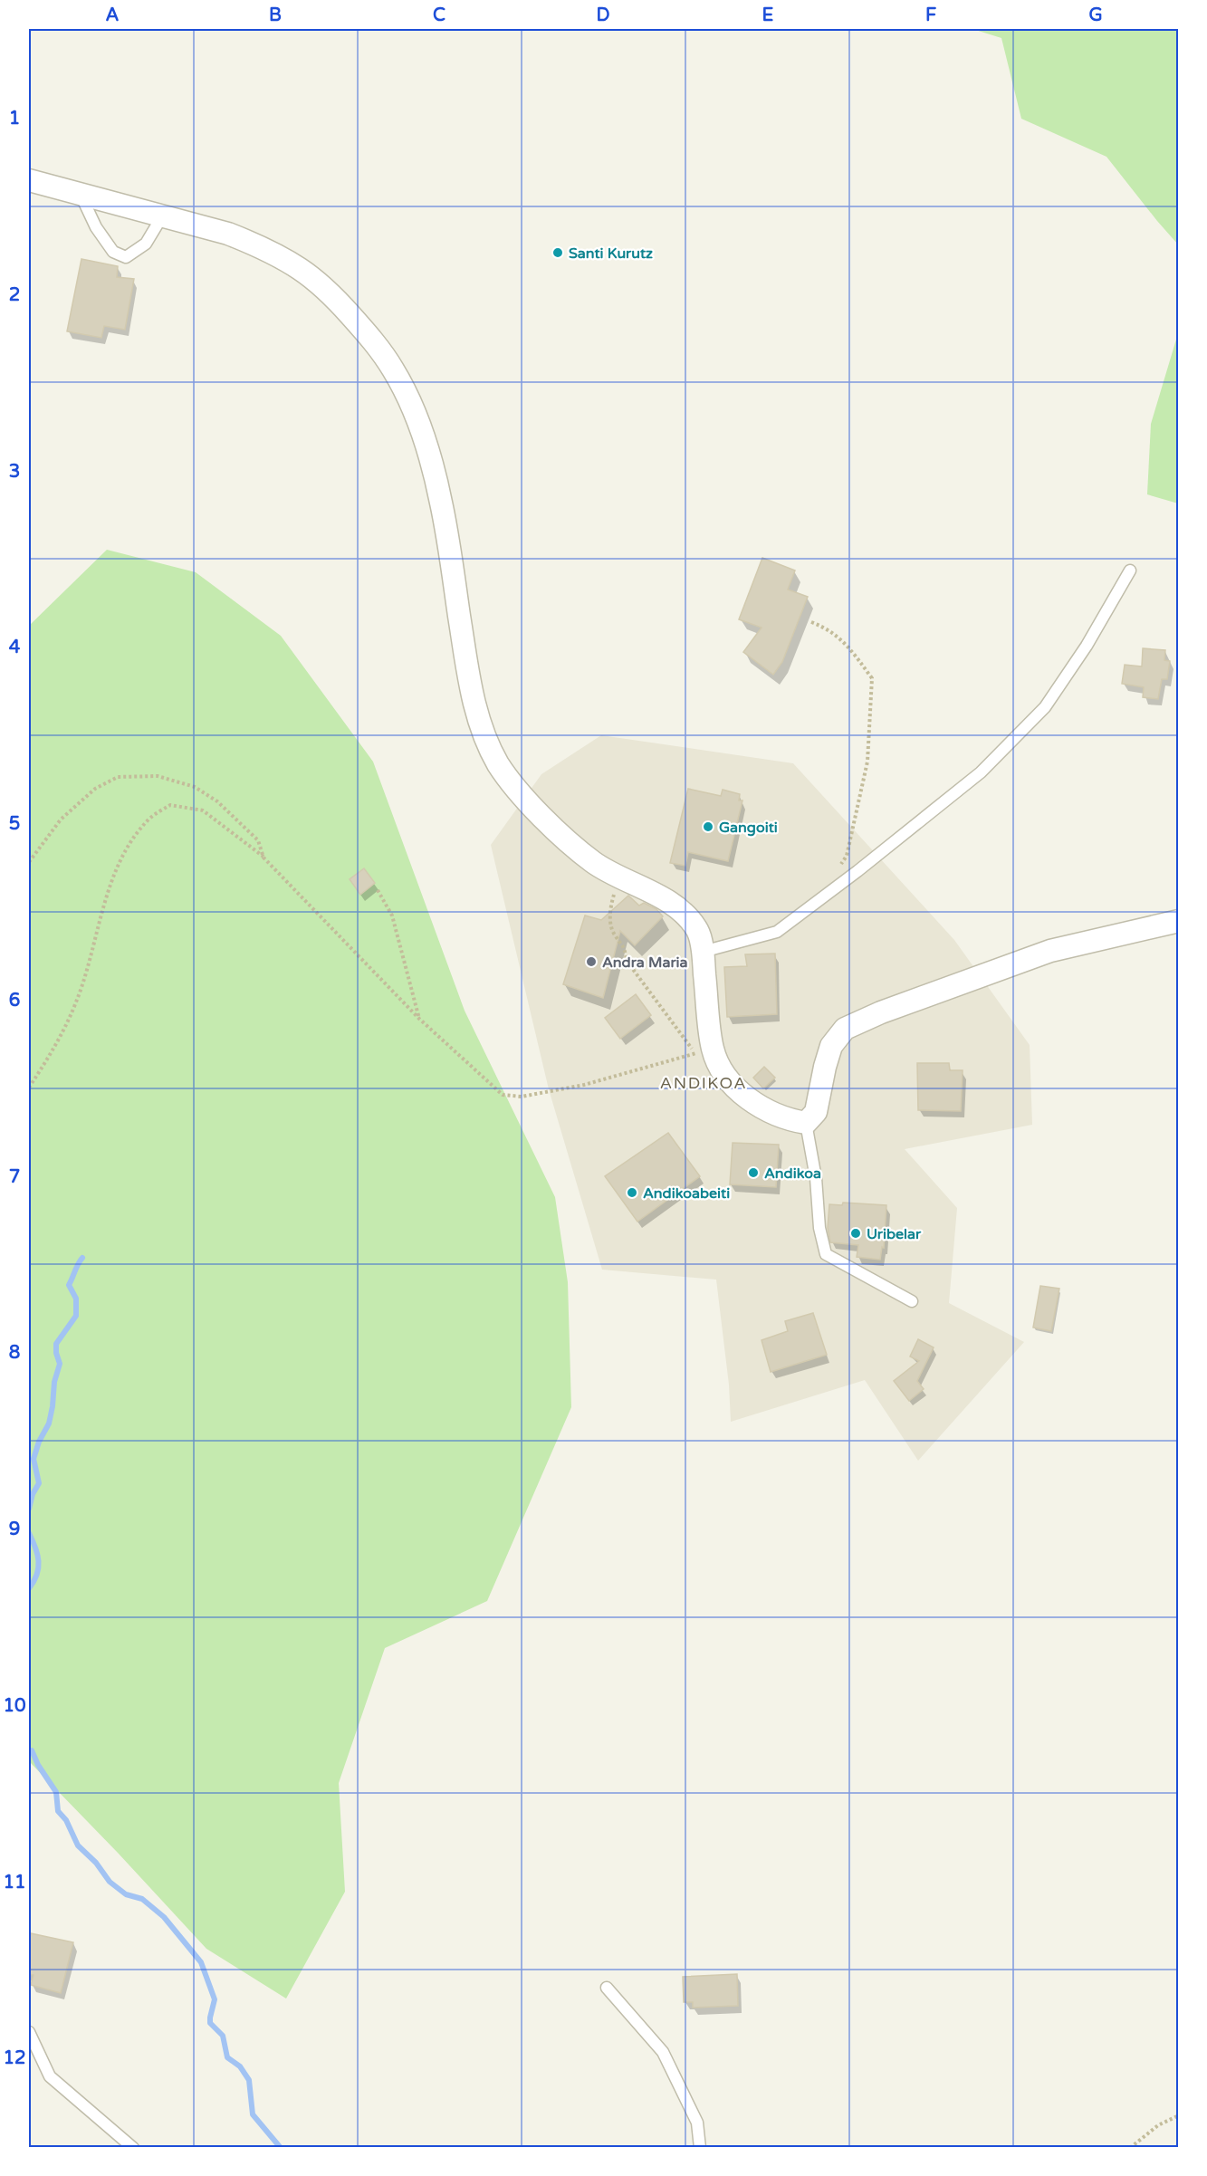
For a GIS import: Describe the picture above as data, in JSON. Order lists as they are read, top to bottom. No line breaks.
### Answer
{"districts":["ANDIKOA"],"places":["Santi Kurutz","Gangoiti","Andra Maria","Andikoa","Andikoabeiti","Uribelar"],"grid":{"columns":["A","B","C","D","E","F","G"],"rows":["1","2","3","4","5","6","7","8","9","10","11","12"]}}
